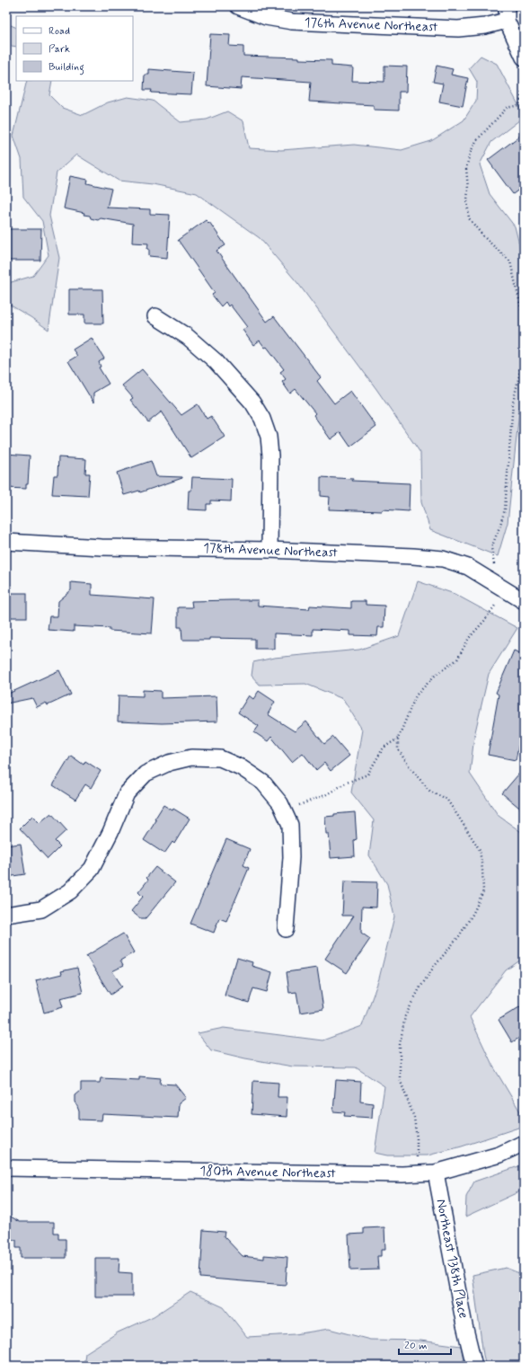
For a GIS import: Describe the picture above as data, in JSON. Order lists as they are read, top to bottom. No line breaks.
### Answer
{"streets":{"street":["176th Avenue Northeast","178th Avenue Northeast","180th Avenue Northeast","Northeast 138th Place"]},"crossings":[["180th Avenue Northeast","Northeast 138th Place"]],"legend":["Road","Park","Building"],"scale_bar":"20 m"}
